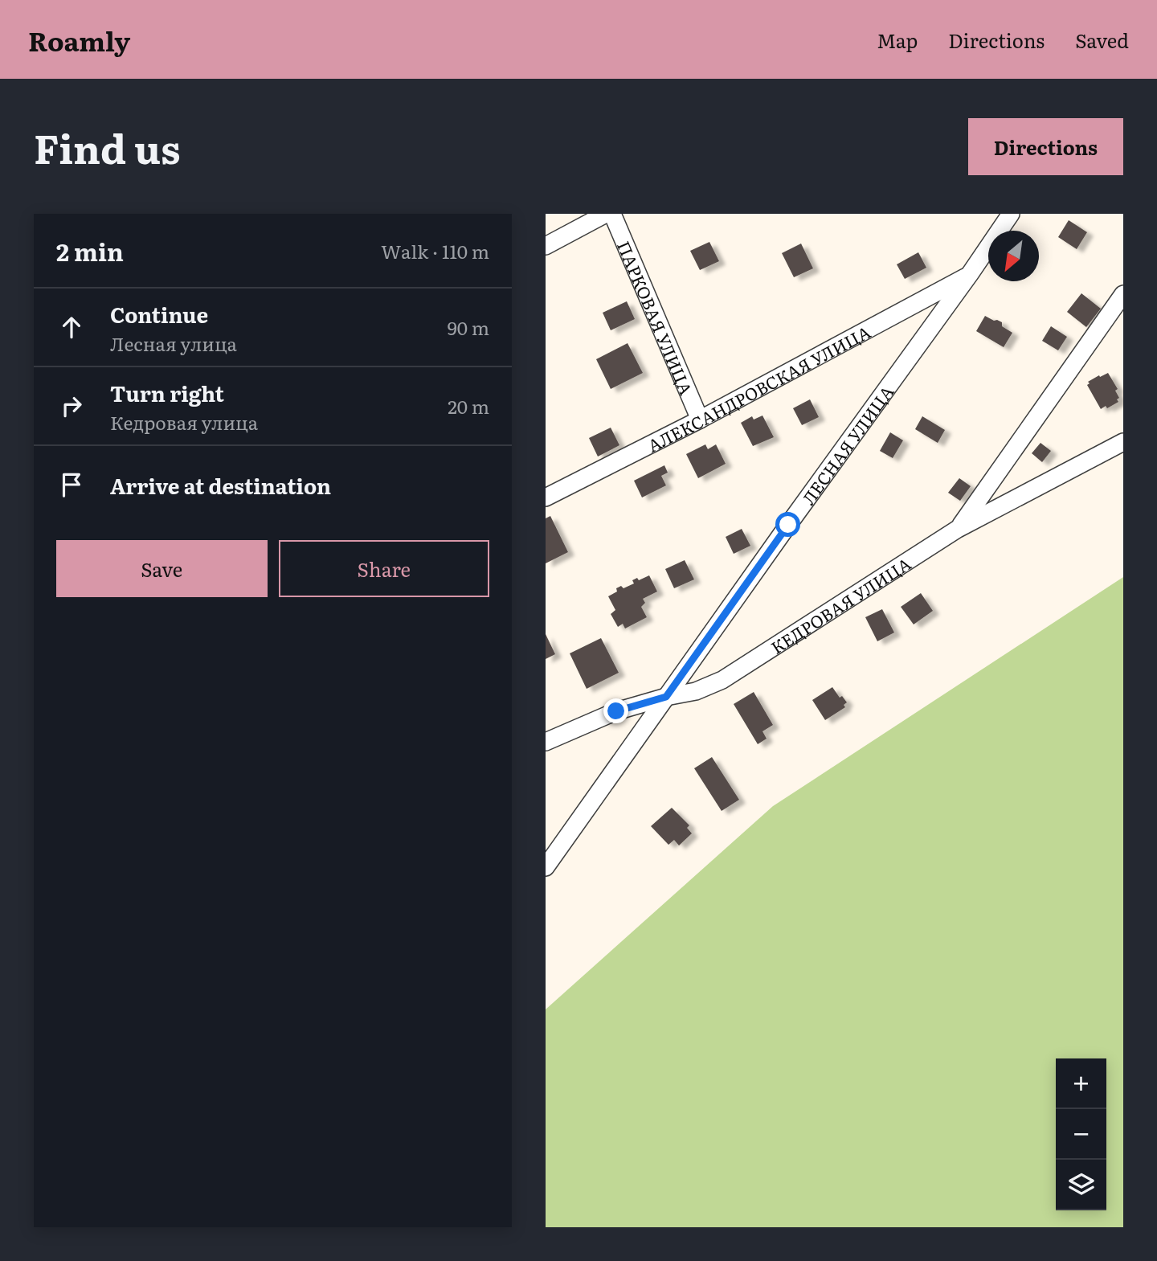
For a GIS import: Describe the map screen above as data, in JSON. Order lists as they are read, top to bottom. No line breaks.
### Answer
{"streets":{"street":["ПАРКОВАЯ УЛИЦА","АЛЕКСАНДРОВСКАЯ УЛИЦА","ЛЕСНАЯ УЛИЦА","КЕДРОВАЯ УЛИЦА"]},"crossings":[["ПАРКОВАЯ УЛИЦА","АЛЕКСАНДРОВСКАЯ УЛИЦА"],["АЛЕКСАНДРОВСКАЯ УЛИЦА","ЛЕСНАЯ УЛИЦА"],["ЛЕСНАЯ УЛИЦА","КЕДРОВАЯ УЛИЦА"]],"north":"bottom left","page":{"header":"Roamly","nav":["Map","Directions","Saved"],"title":"Find us","buttons":["Directions",["Save","Share"]],"heading":["2 min","Walk · 110 m"],"list":[["Continue","Лесная улица","90 m"],["Turn right","Кедровая улица","20 m"],"Arrive at destination"],"map_buttons":["+","−"]}}
